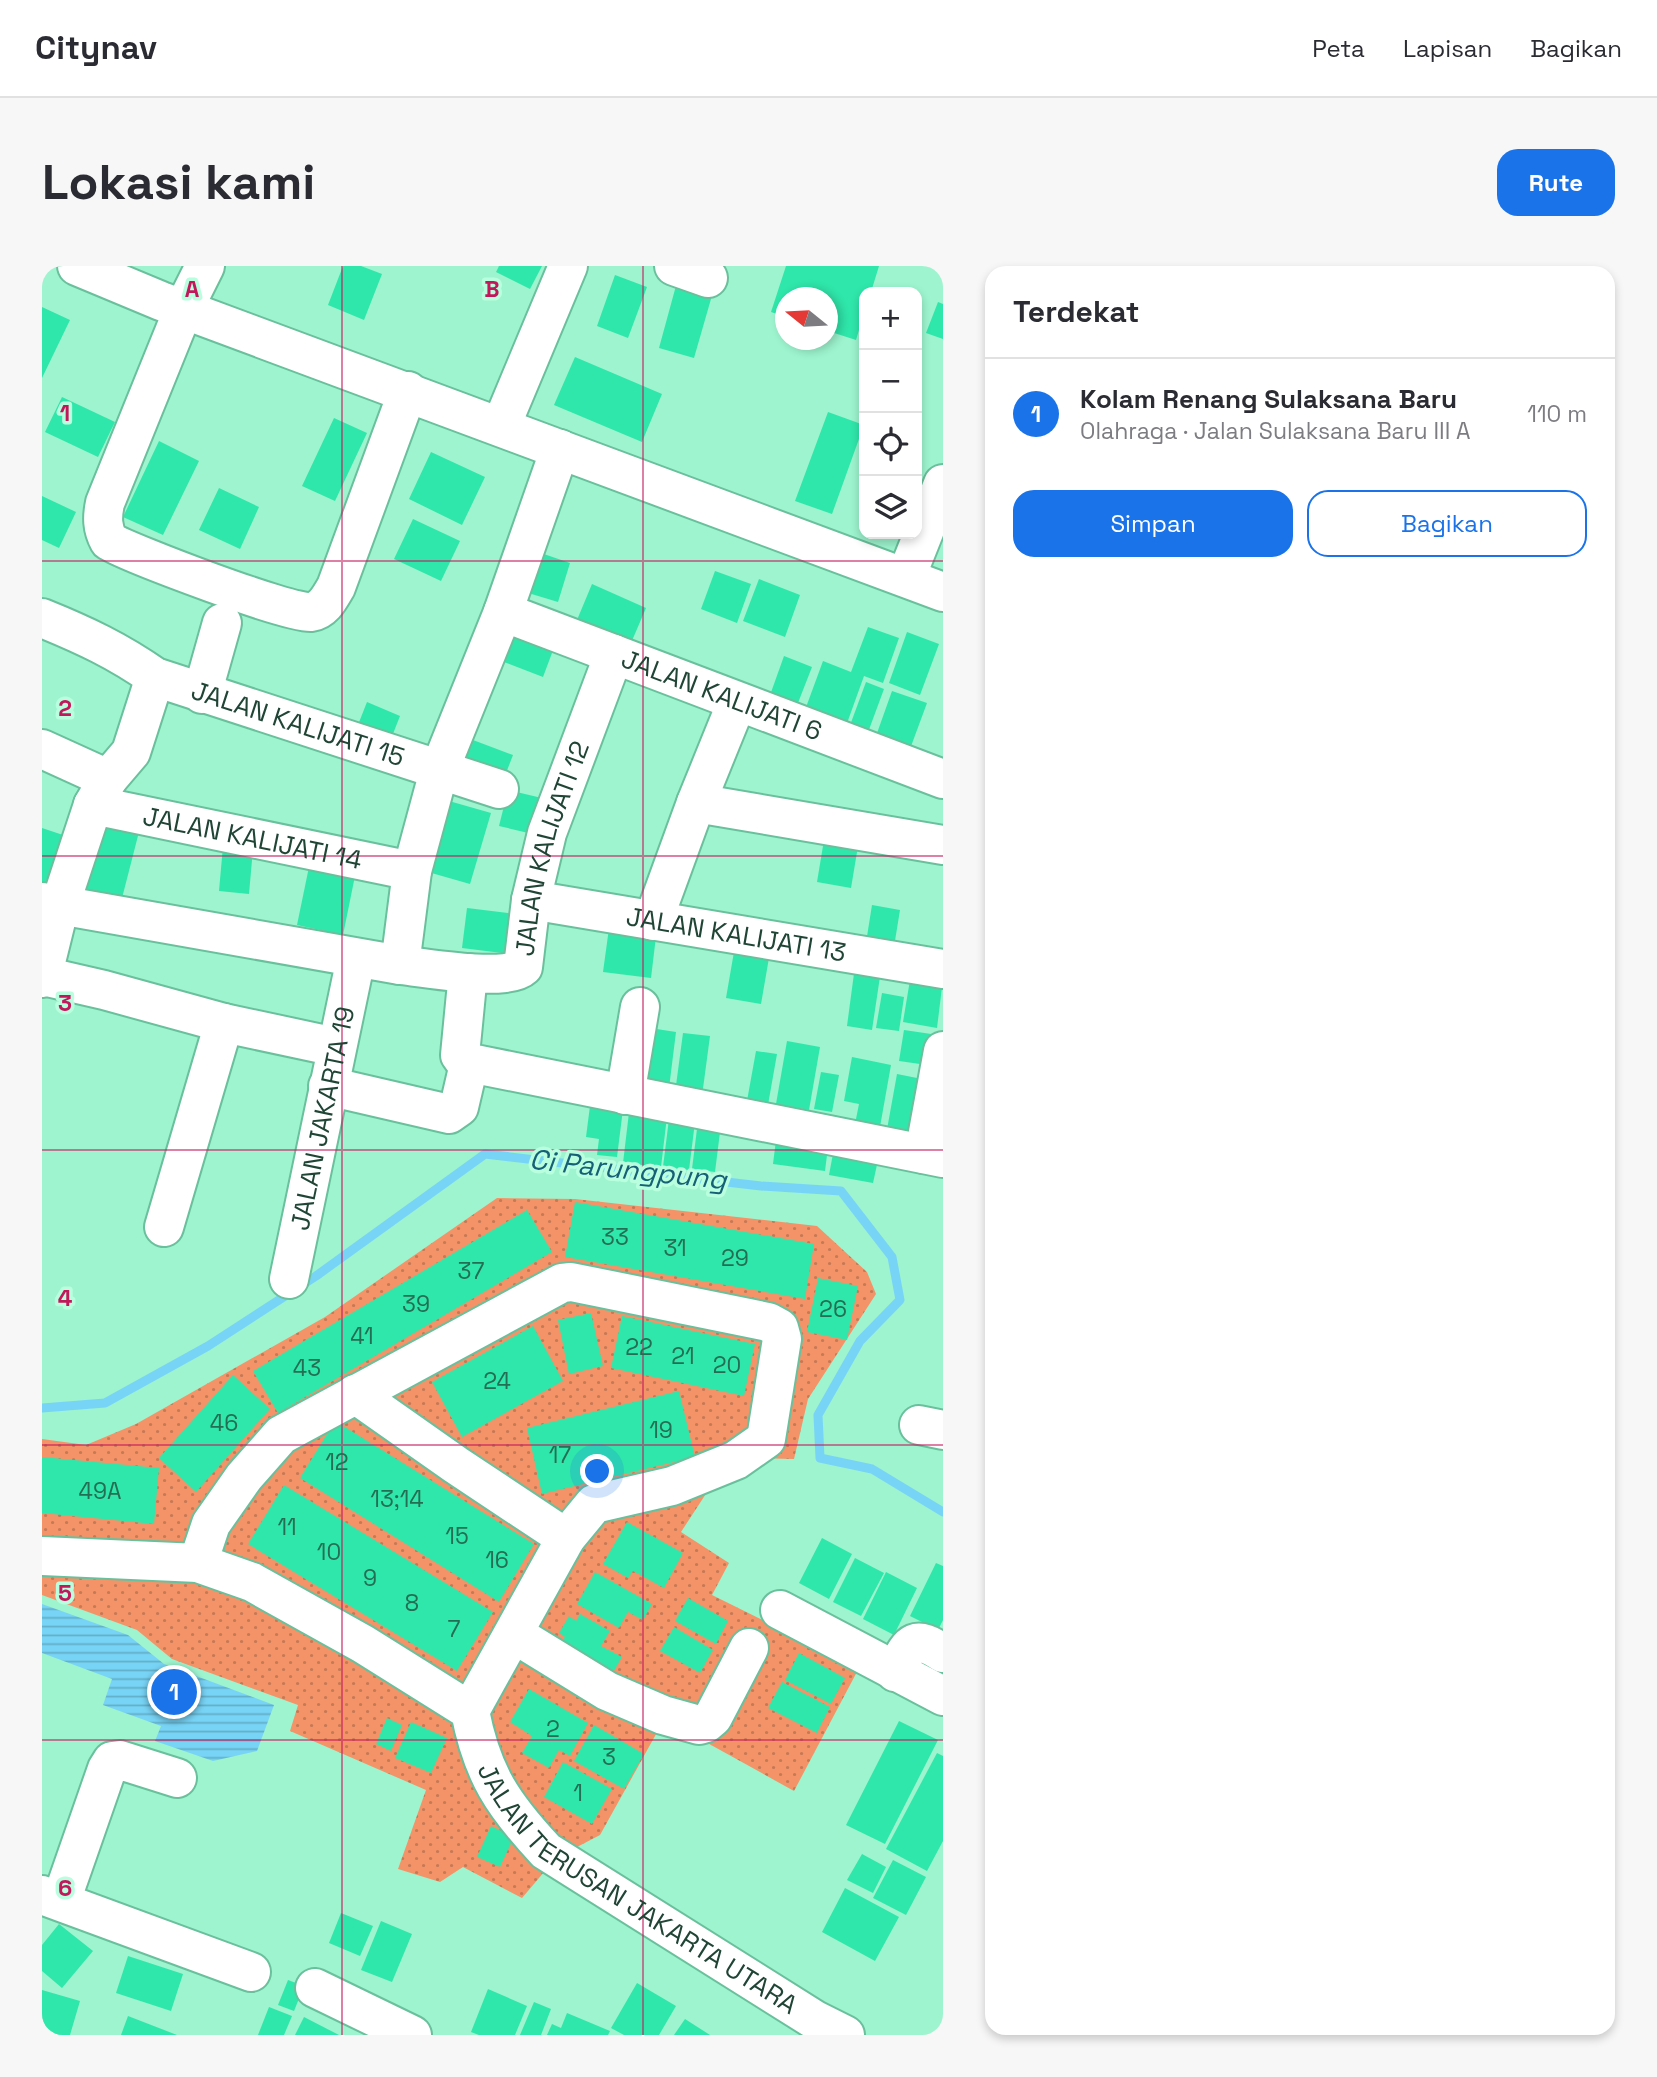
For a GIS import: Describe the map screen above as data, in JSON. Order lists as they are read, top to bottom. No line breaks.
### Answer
{"streets":{"street":["JALAN KALIJATI 6","JALAN KALIJATI 15","JALAN KALIJATI 14","JALAN KALIJATI 12","JALAN KALIJATI 13","JALAN JAKARTA 19","JALAN TERUSAN JAKARTA UTARA"]},"crossings":[["JALAN KALIJATI 6","JALAN KALIJATI 12"],["JALAN KALIJATI 12","JALAN KALIJATI 13"],["JALAN KALIJATI 12","JALAN JAKARTA 19"]],"water":["Ci Parungpung"],"house_numbers":["33","31","29","37","39","26","41","22","21","20","43","24","46","19","17","12","49A","13;14","11","15","10","16","9","8","7","2","3","1"],"north":"left","page":{"header":"Citynav","nav":["Peta","Lapisan","Bagikan"],"buttons":["Rute",["Simpan","Bagikan"]],"title":"Lokasi kami","heading":"Terdekat","map_buttons":["+","−"],"list":[{"mark":"1","name":"Kolam Renang Sulaksana Baru","note":"Olahraga · Jalan Sulaksana Baru III A","value":"110 m"}],"pins":"1"},"grid":{"columns":["A","B"],"rows":["1","2","3","4","5","6"]}}
